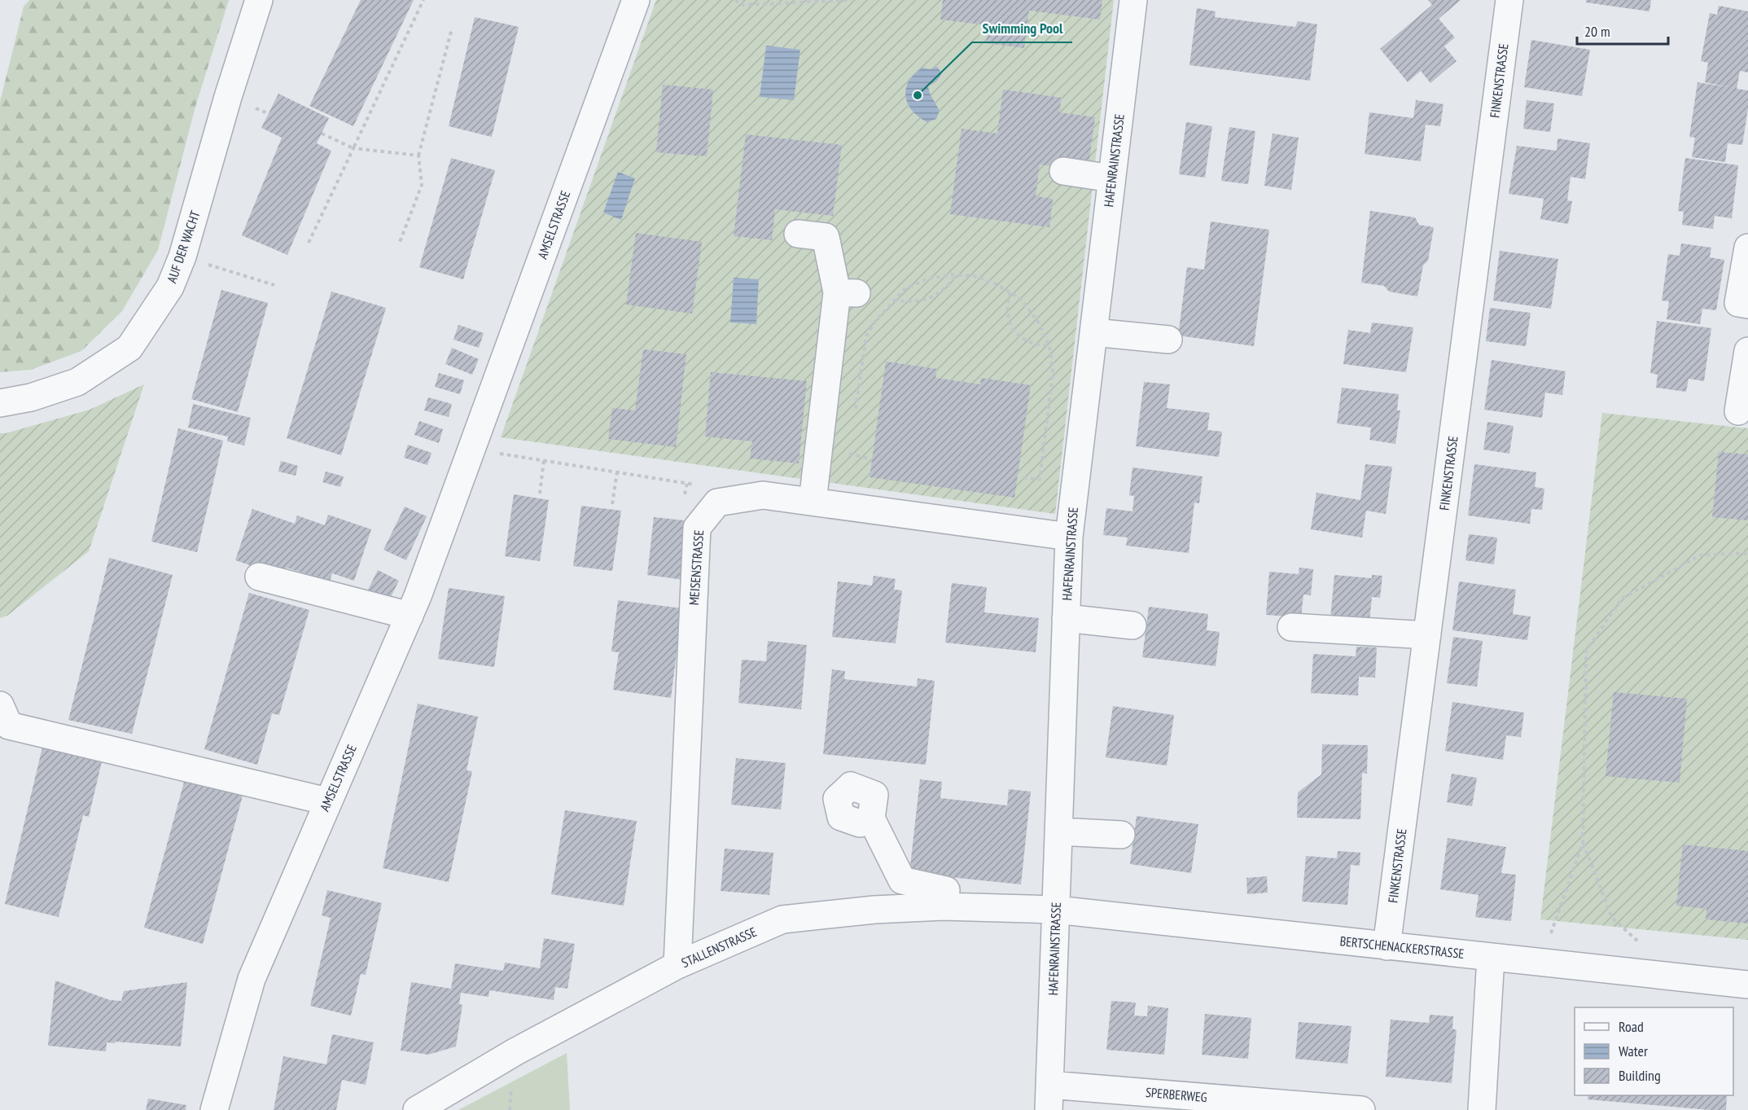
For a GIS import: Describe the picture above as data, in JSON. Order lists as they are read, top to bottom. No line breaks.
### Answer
{"streets":{"street":["FINKENSTRASSE","HAFENRAINSTRASSE","AMSELSTRASSE","AUF DER WACHT","MEISENSTRASSE","STALLENSTRASSE","BERTSCHENACKERSTRASSE","SPERBERWEG"]},"crossings":[["FINKENSTRASSE","BERTSCHENACKERSTRASSE"],["HAFENRAINSTRASSE","MEISENSTRASSE"],["HAFENRAINSTRASSE","STALLENSTRASSE"],["HAFENRAINSTRASSE","BERTSCHENACKERSTRASSE"],["HAFENRAINSTRASSE","SPERBERWEG"],["MEISENSTRASSE","STALLENSTRASSE"],["STALLENSTRASSE","BERTSCHENACKERSTRASSE"]],"places":["Swimming Pool"],"legend":["Road","Water","Building"],"scale_bar":"20 m"}
